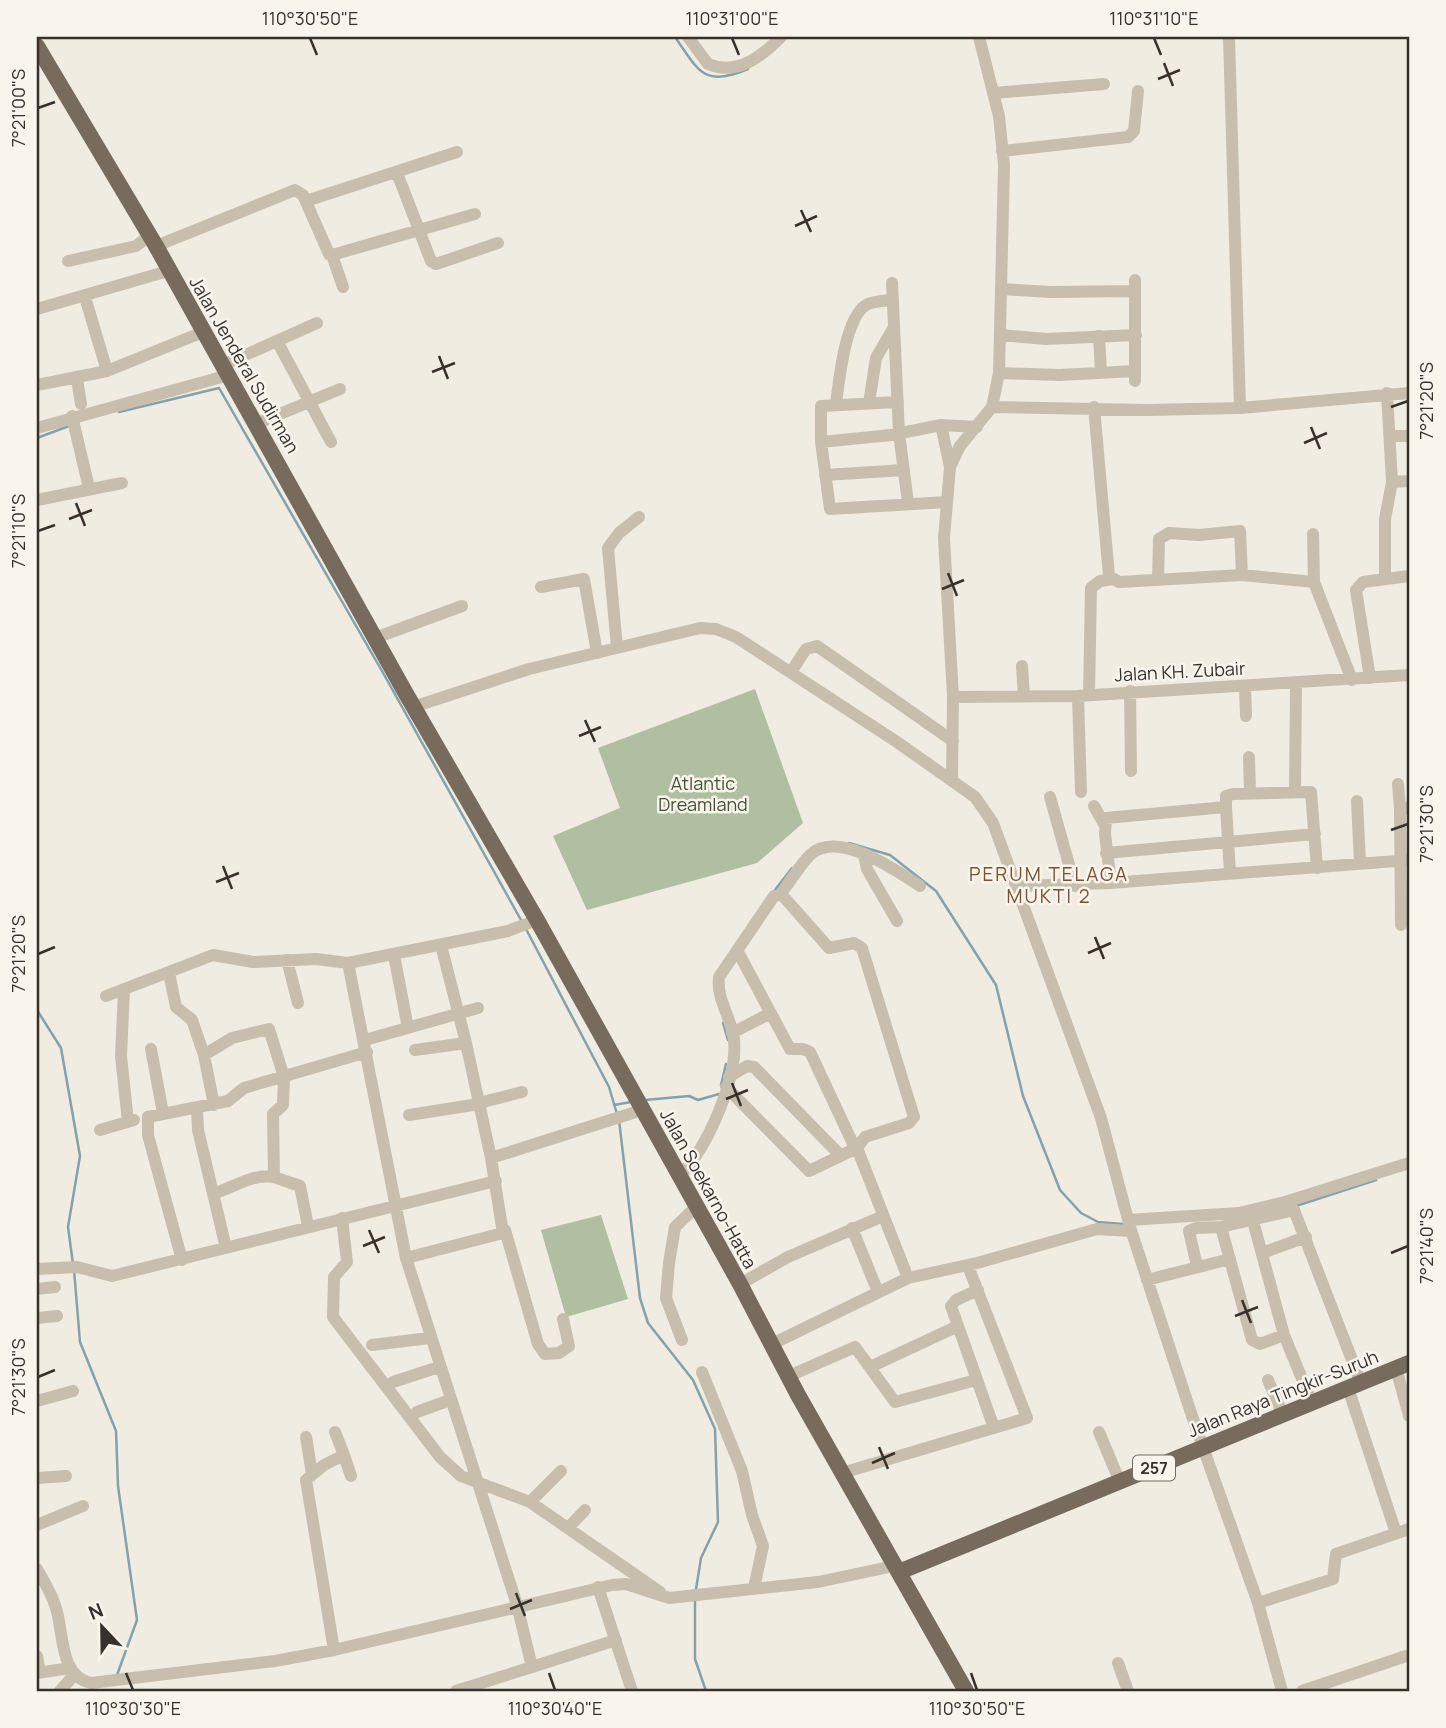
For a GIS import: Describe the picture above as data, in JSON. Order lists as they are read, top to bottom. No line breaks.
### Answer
{"streets":{"main road":["Jalan Jenderal Sudirman","Jalan Soekarno-Hatta","Jalan Raya Tingkir-Suruh","257"],"street":["Jalan KH. Zubair"]},"crossings":[["Jalan Jenderal Sudirman","Jalan Soekarno-Hatta"],["Jalan Soekarno-Hatta","Jalan Raya Tingkir-Suruh"]],"districts":["PERUM TELAGA MUKTI 2"],"parks":["Atlantic Dreamland"],"north":"top","coordinates":["110°30'50\"E","110°31'00\"E","110°31'10\"E","7°21'00\"S","7°21'20\"S","7°21'10\"S","7°21'30\"S","7°21'40\"S","110°30'30\"E","110°30'40\"E"]}
